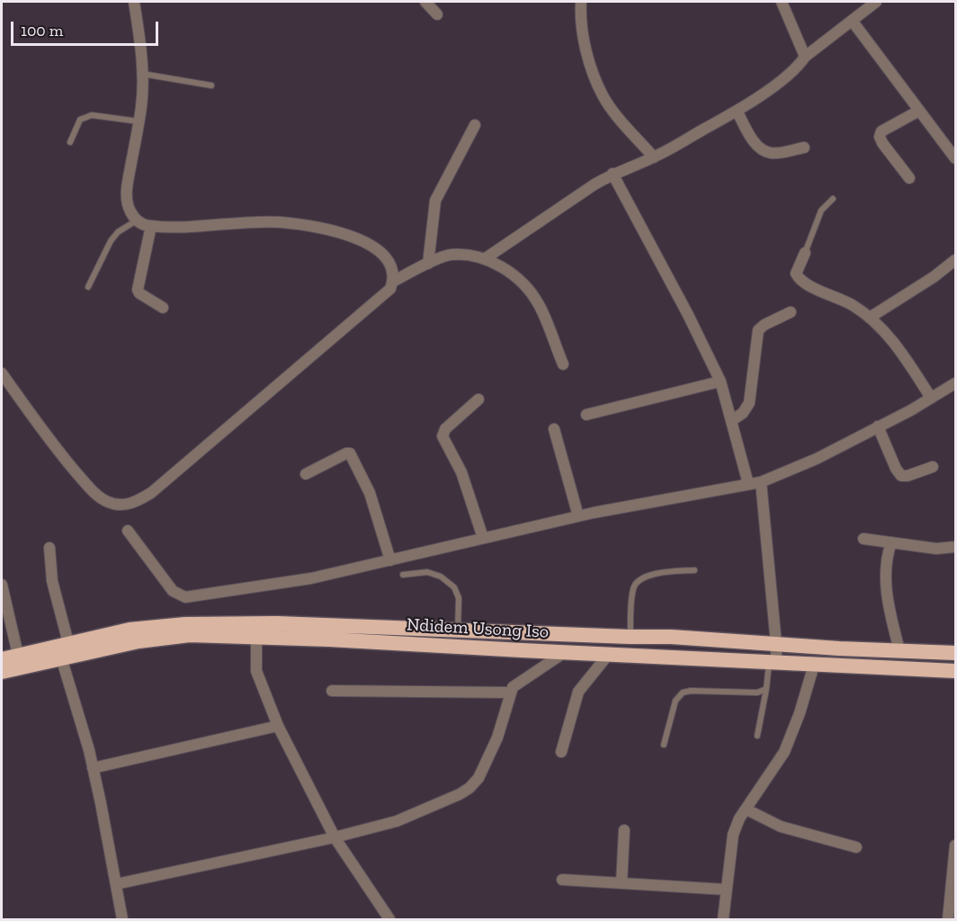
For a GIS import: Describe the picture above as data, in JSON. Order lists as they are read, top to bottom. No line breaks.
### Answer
{"streets":{"highway":["Ndidem Usong Iso"]},"scale_bar":"100 m"}
